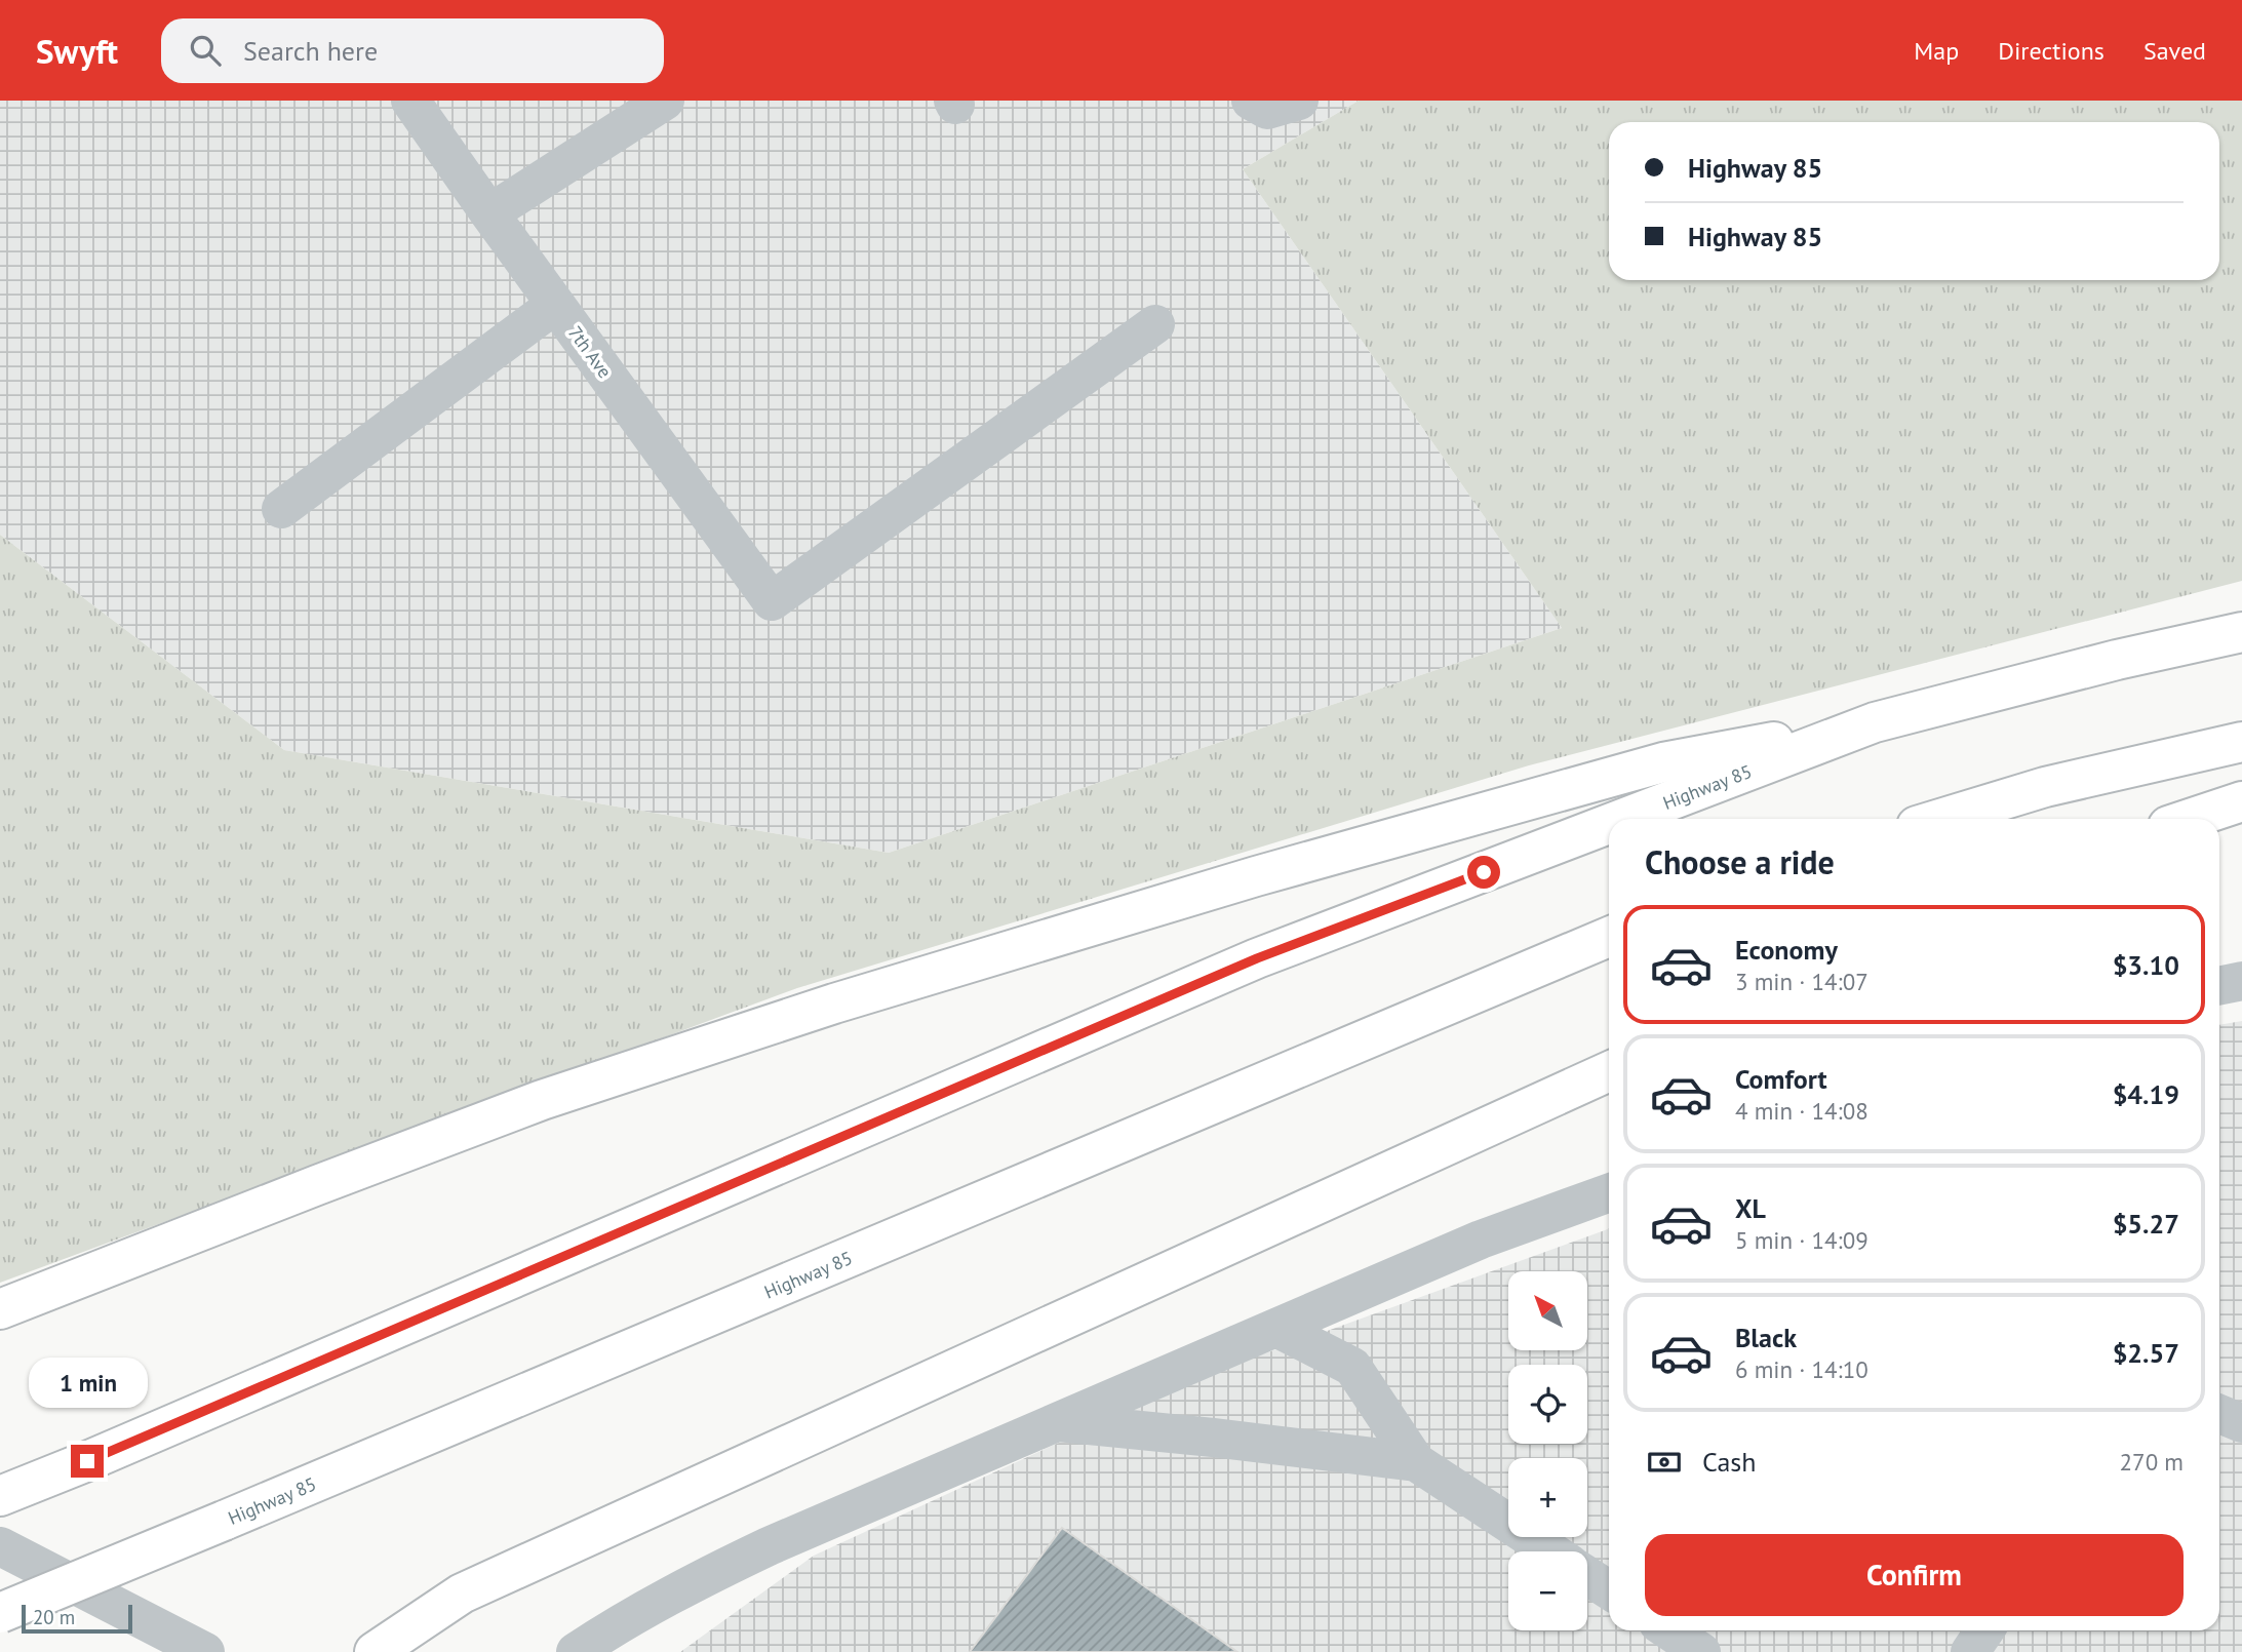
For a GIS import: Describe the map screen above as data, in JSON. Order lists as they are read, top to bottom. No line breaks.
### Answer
{"streets":{"highway":["Highway 85"],"street":["7th Ave"]},"scale_bar":"20 m","north":"top left","page":{"header":"Swyft","search":"Search here","nav":["Map","Directions","Saved"],"banner":["Highway 85","Highway 85"],"heading":"Choose a ride","list":[{"name":"Economy","note":"3 min · 14:07","value":"$3.10"},{"name":"Comfort","note":"4 min · 14:08","value":"$4.19"},{"name":"XL","note":"5 min · 14:09","value":"$5.27"},{"name":"Black","note":"6 min · 14:10","value":"$2.57"}],"map_buttons":["+","−"],"bubble":"1 min","pay":["Cash","270 m"],"buttons":"Confirm","scale":"20 m"}}
